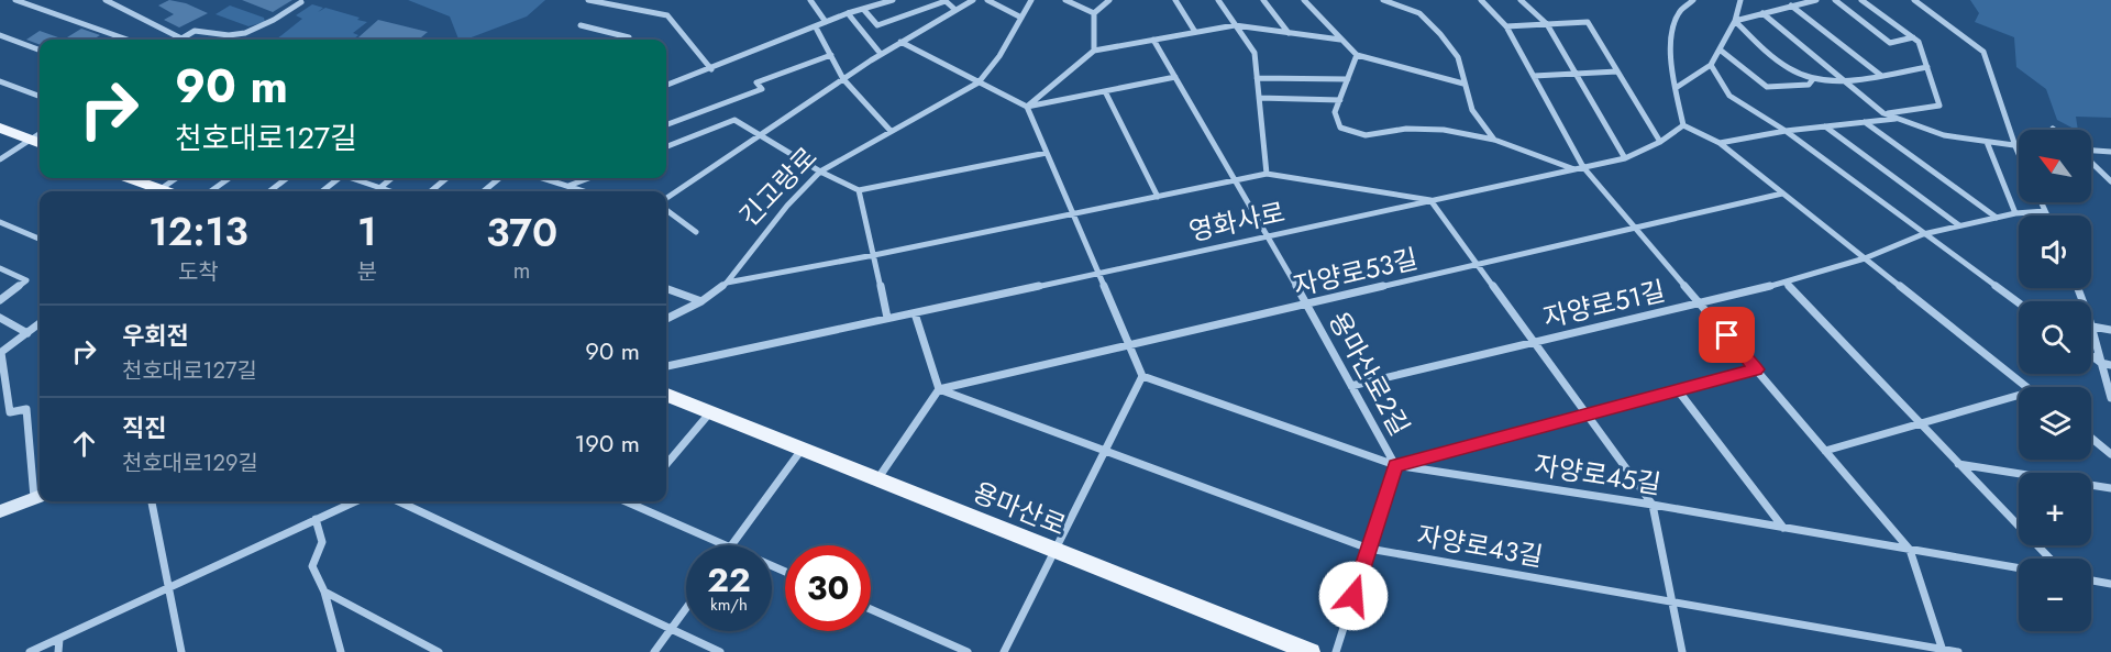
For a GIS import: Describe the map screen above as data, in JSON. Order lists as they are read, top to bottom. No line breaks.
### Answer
{"streets":{"main road":["용마산로"],"street":["긴고랑로","영화사로","자양로53길","자양로51길","용마산로2길","자양로45길","자양로43길"]},"crossings":[["영화사로","용마산로2길"],["자양로53길","용마산로2길"],["자양로53길","자양로43길"],["자양로51길","용마산로2길"],["용마산로2길","자양로45길"],["용마산로2길","자양로43길"]],"north":"top left","page":{"turn":["90 m","천호대로127길"],"map_buttons":["+","−"],"eta":["12:13","도착","1","분","370","m"],"list":[{"name":"우회전","note":"천호대로127길","value":"90 m"},{"name":"직진","note":"천호대로129길","value":"190 m"}],"speed":"22 km/h","limit":"30"}}
